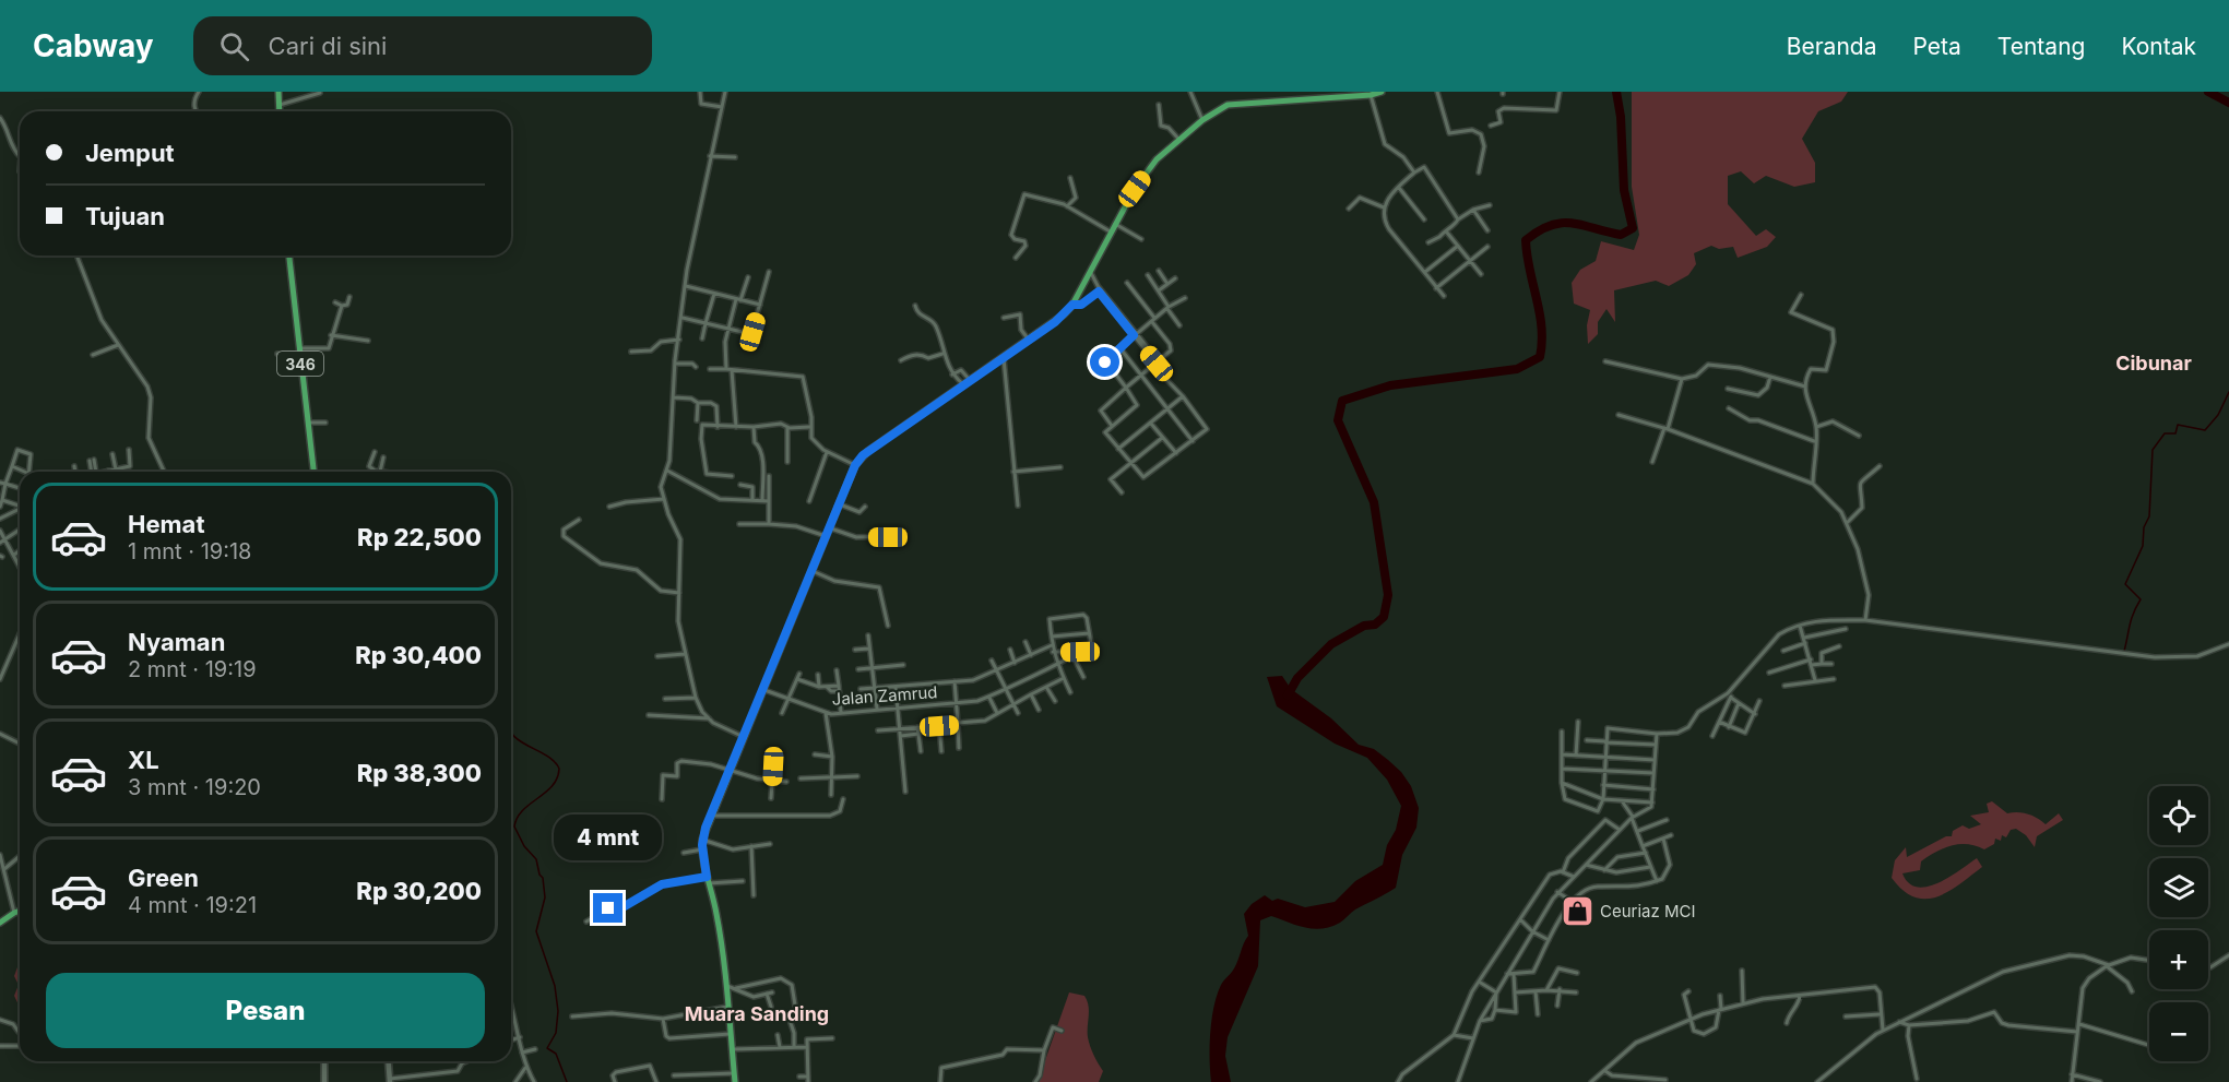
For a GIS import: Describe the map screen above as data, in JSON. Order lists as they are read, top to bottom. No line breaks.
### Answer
{"streets":{"main road":["346"],"street":["Jalan Zamrud"]},"districts":["Cibunar","Muara Sanding"],"places":{"shop":["Ceuriaz MCI"]},"page":{"header":"Cabway","search":"Cari di sini","nav":["Beranda","Peta","Tentang","Kontak"],"banner":["Jemput","Tujuan"],"list":[{"name":"Hemat","note":"1 mnt · 19:18","value":"Rp 22,500"},{"name":"Nyaman","note":"2 mnt · 19:19","value":"Rp 30,400"},{"name":"XL","note":"3 mnt · 19:20","value":"Rp 38,300"},{"name":"Green","note":"4 mnt · 19:21","value":"Rp 30,200"}],"map_buttons":["+","−"],"bubble":"4 mnt","buttons":"Pesan"}}
